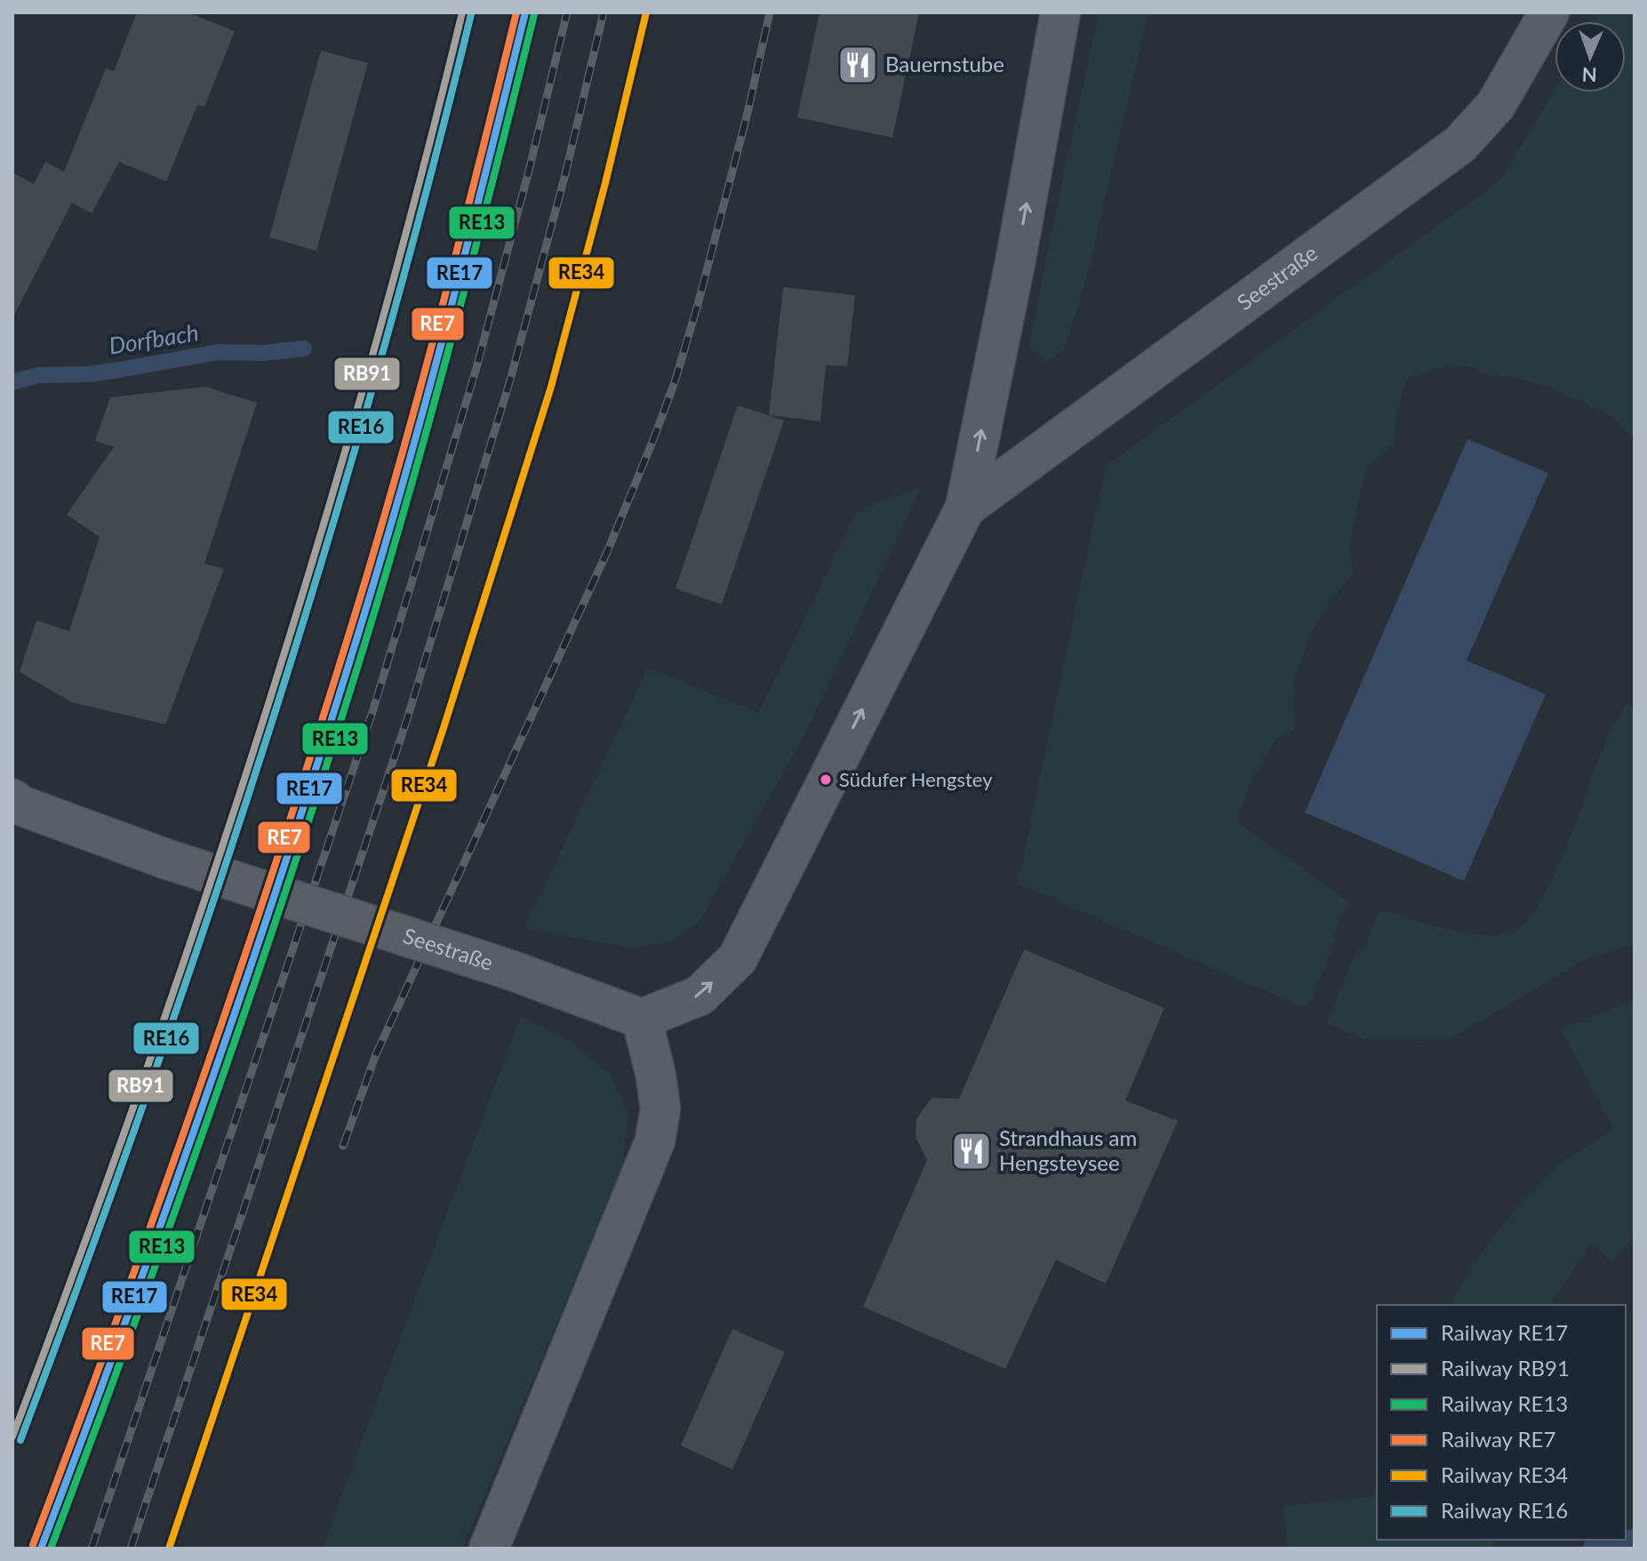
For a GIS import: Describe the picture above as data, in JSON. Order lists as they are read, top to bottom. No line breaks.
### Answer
{"streets":{"street":["Seestraße"]},"one_way":["Seestraße"],"water":["Dorfbach"],"places":{"restaurant":["Bauernstube","Strandhaus am Hengsteysee"],"other":["Südufer Hengstey"]},"lines":["rail line RE17","rail line RB91","rail line RE7","rail line RE34","rail line RE13","rail line RE16"],"legend":["Railway RE17","Railway RB91","Railway RE13","Railway RE7","Railway RE34","Railway RE16"],"north":"bottom"}
